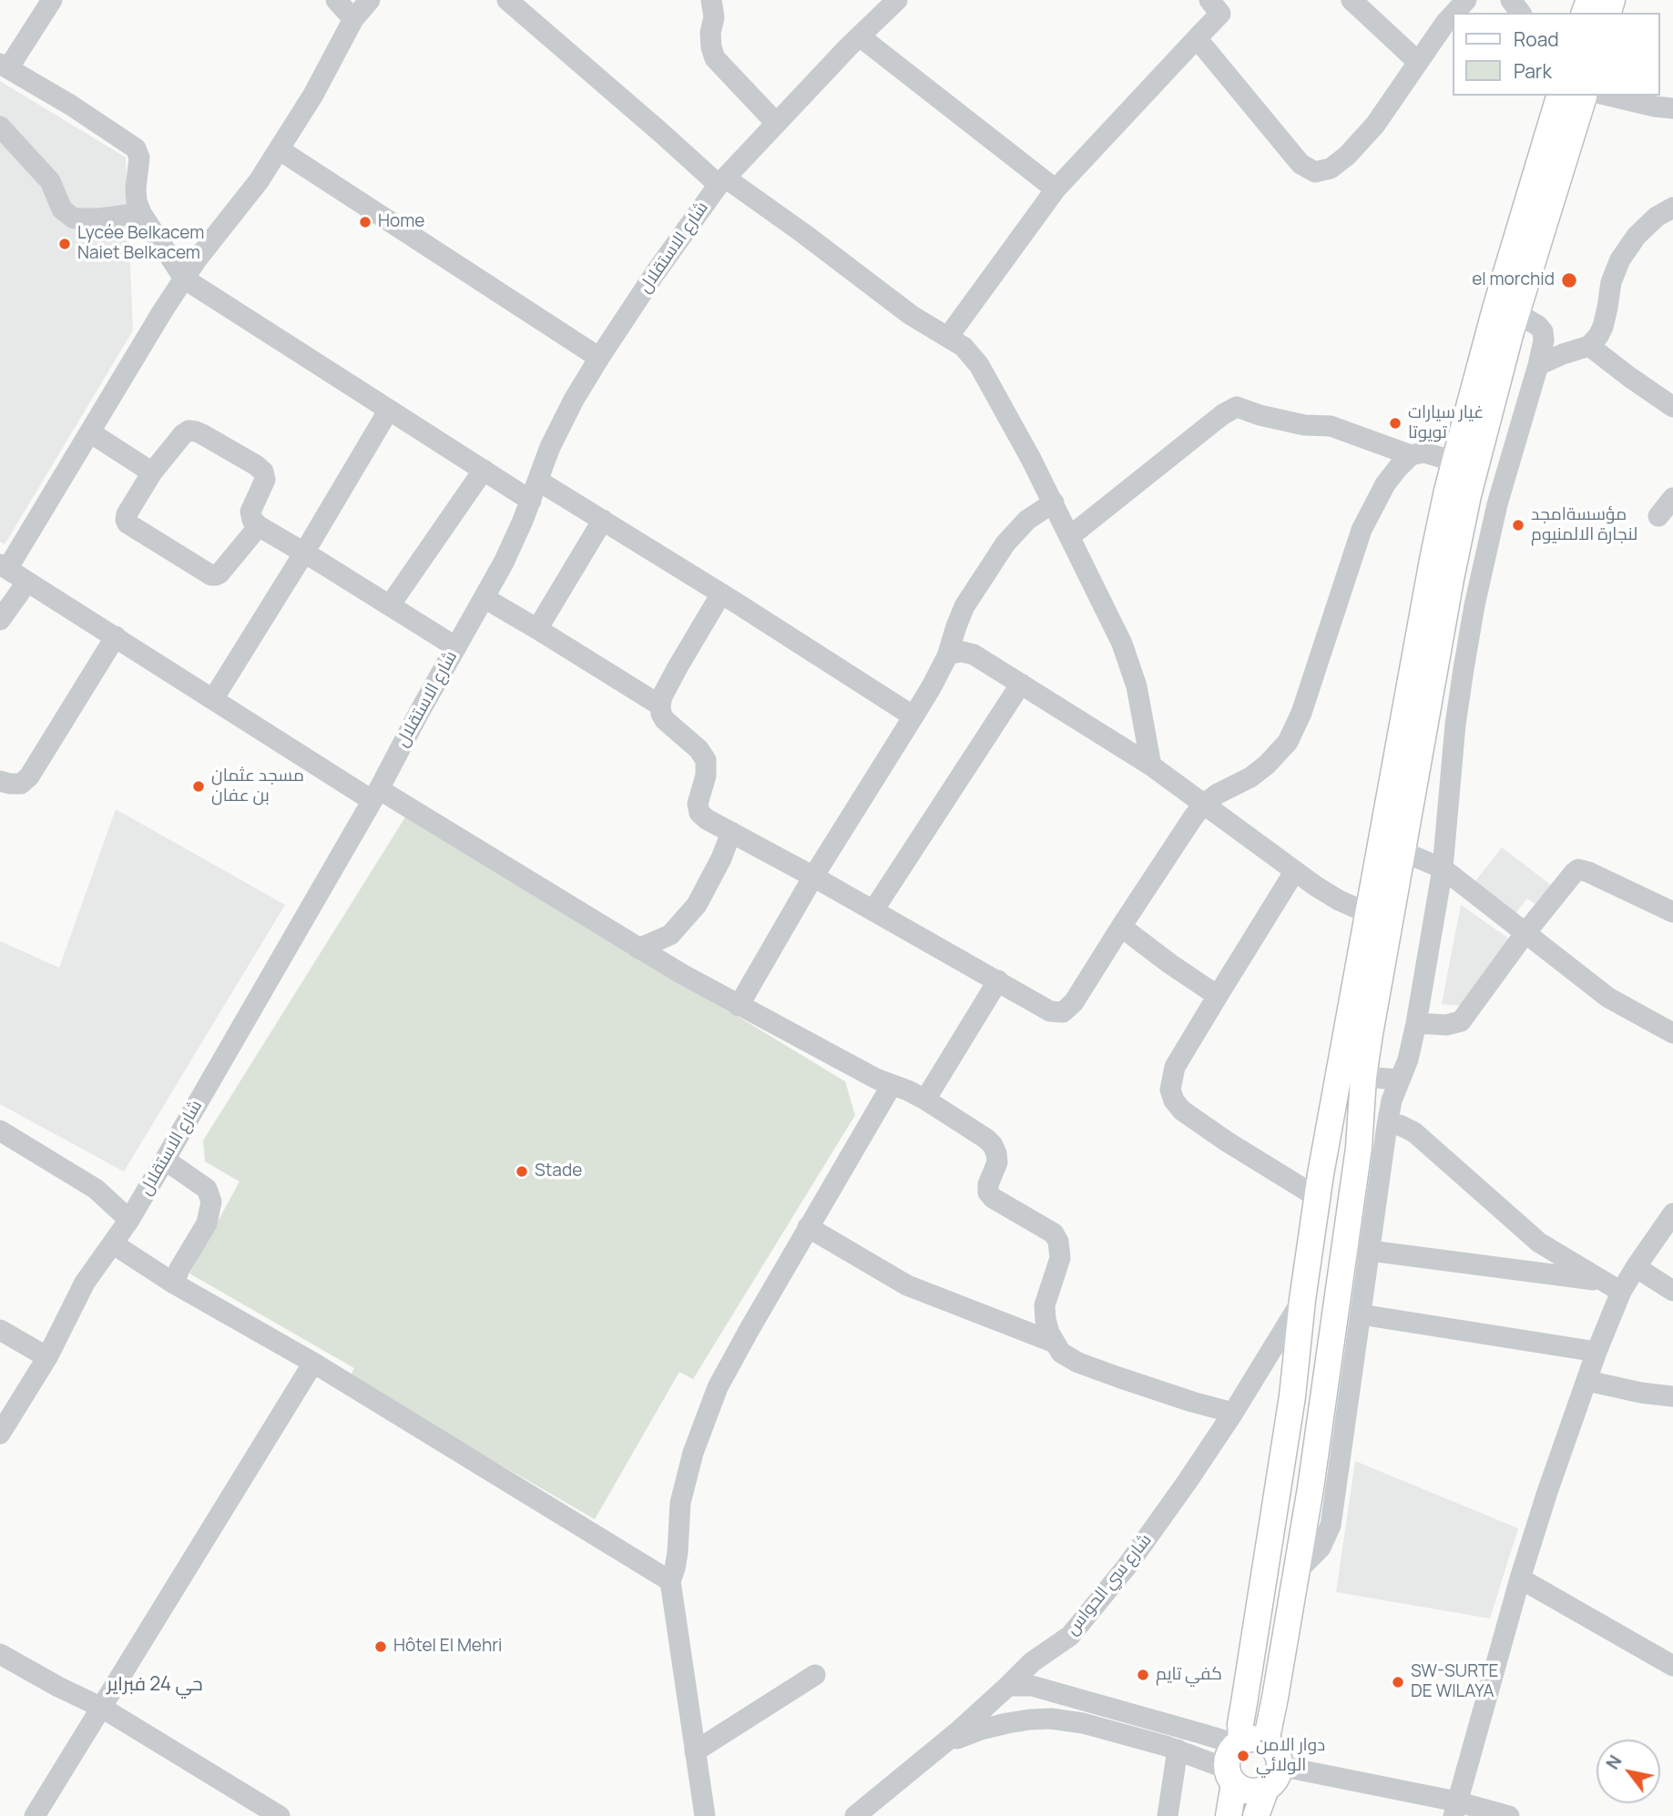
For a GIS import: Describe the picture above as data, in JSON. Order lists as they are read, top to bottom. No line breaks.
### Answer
{"streets":{"street":["شارع الاستقلال","شارع سي الحواس"]},"districts":["حي 24 فبراير"],"places":["Home","Lycée Belkacem Naiet Belkacem","el morchid","غيار سيارات تويوتا","مؤسسةامجد لنجارة الالمنيوم","مسجد عثمان بن عفان","Stade","Hôtel El Mehri","كفي تايم","SW-SURTE DE WILAYA","دوار الامن الولائي"],"legend":["Road","Park"],"north":"top left"}
